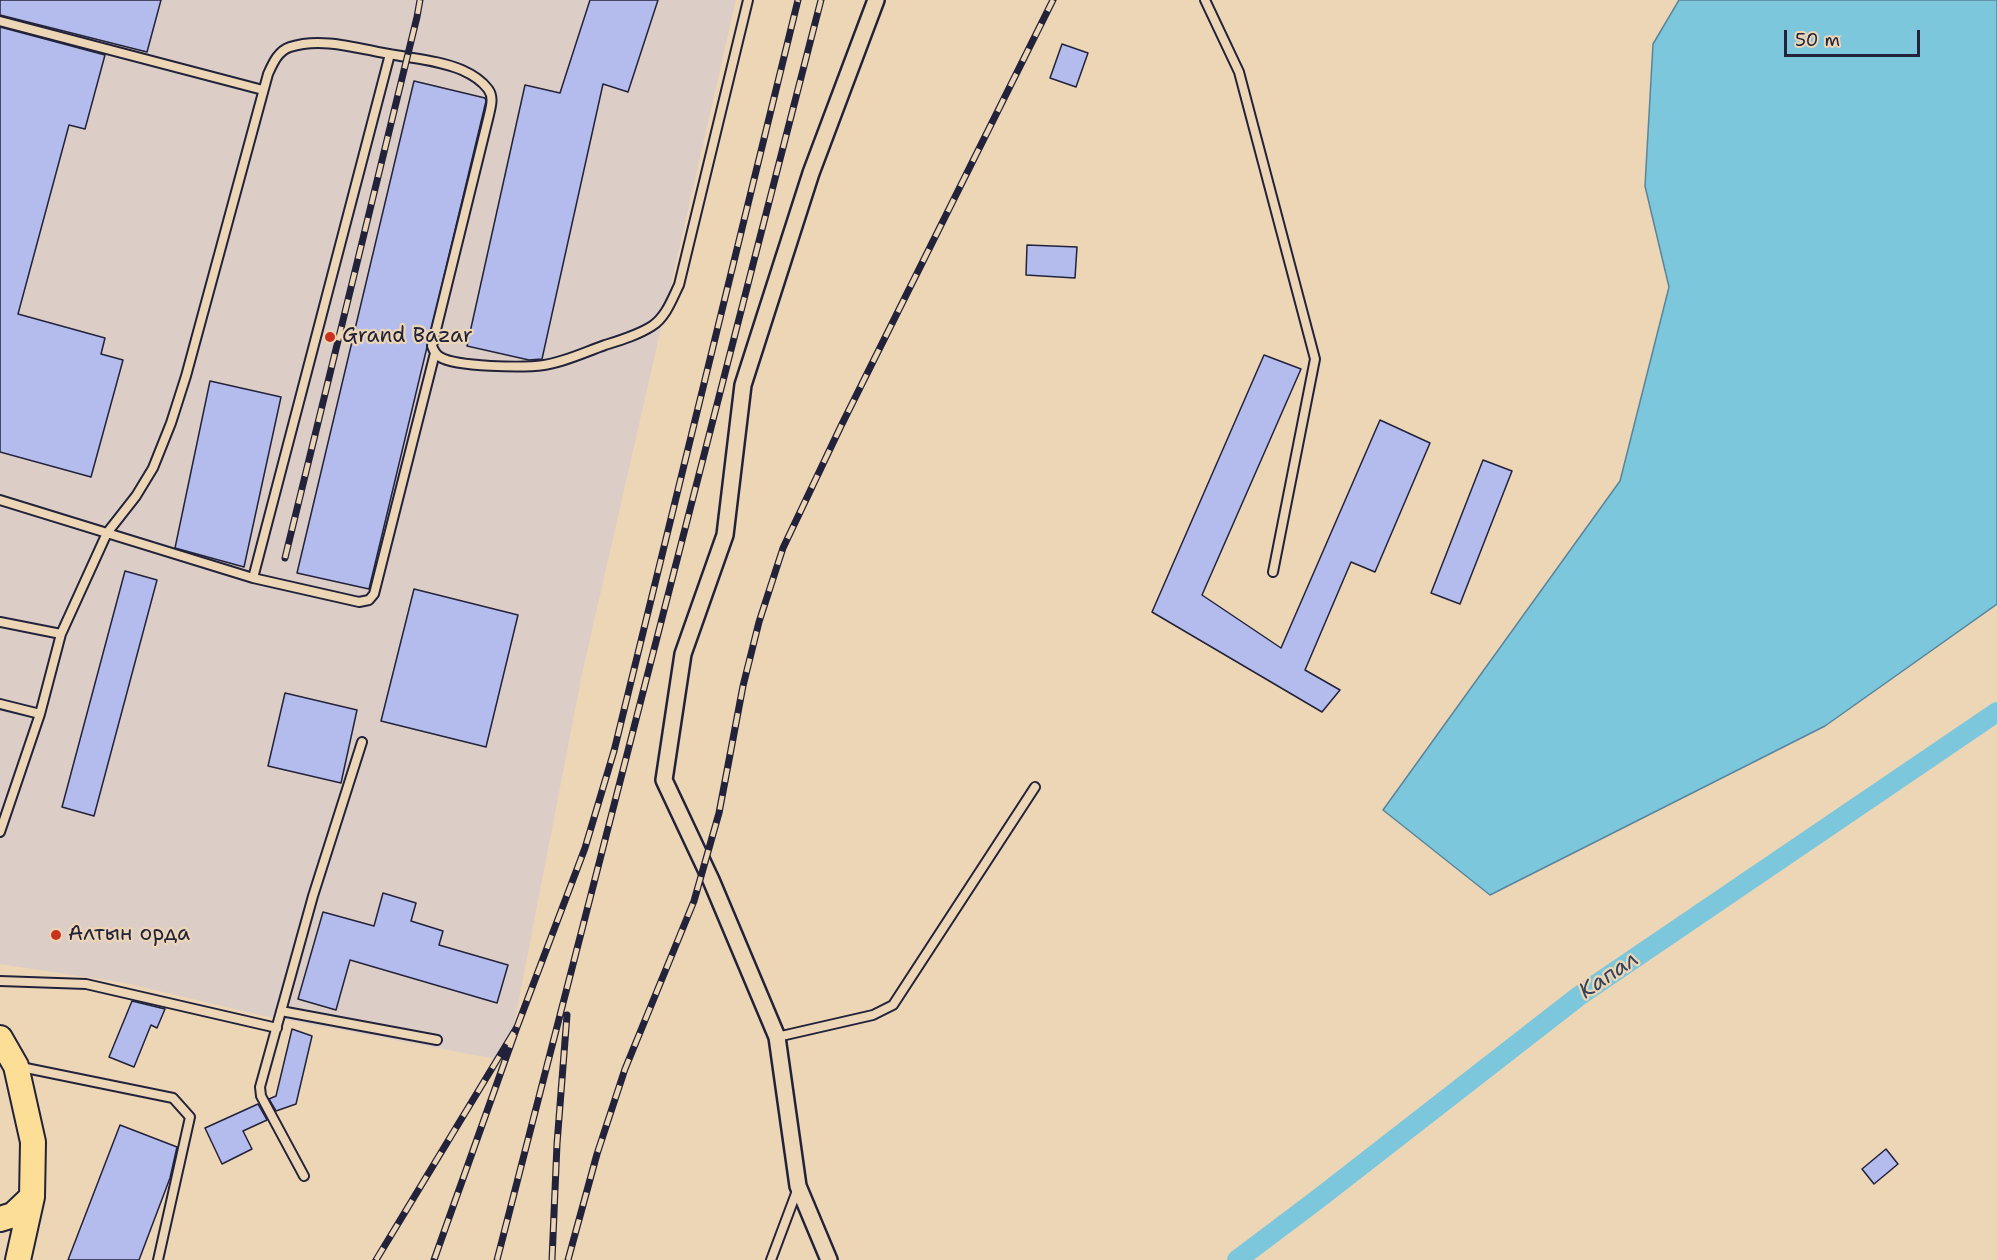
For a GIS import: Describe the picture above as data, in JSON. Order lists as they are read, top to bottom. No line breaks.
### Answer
{"water":["Капал"],"places":["Grand Bazar","Алтын орда"],"scale_bar":"50 m"}
